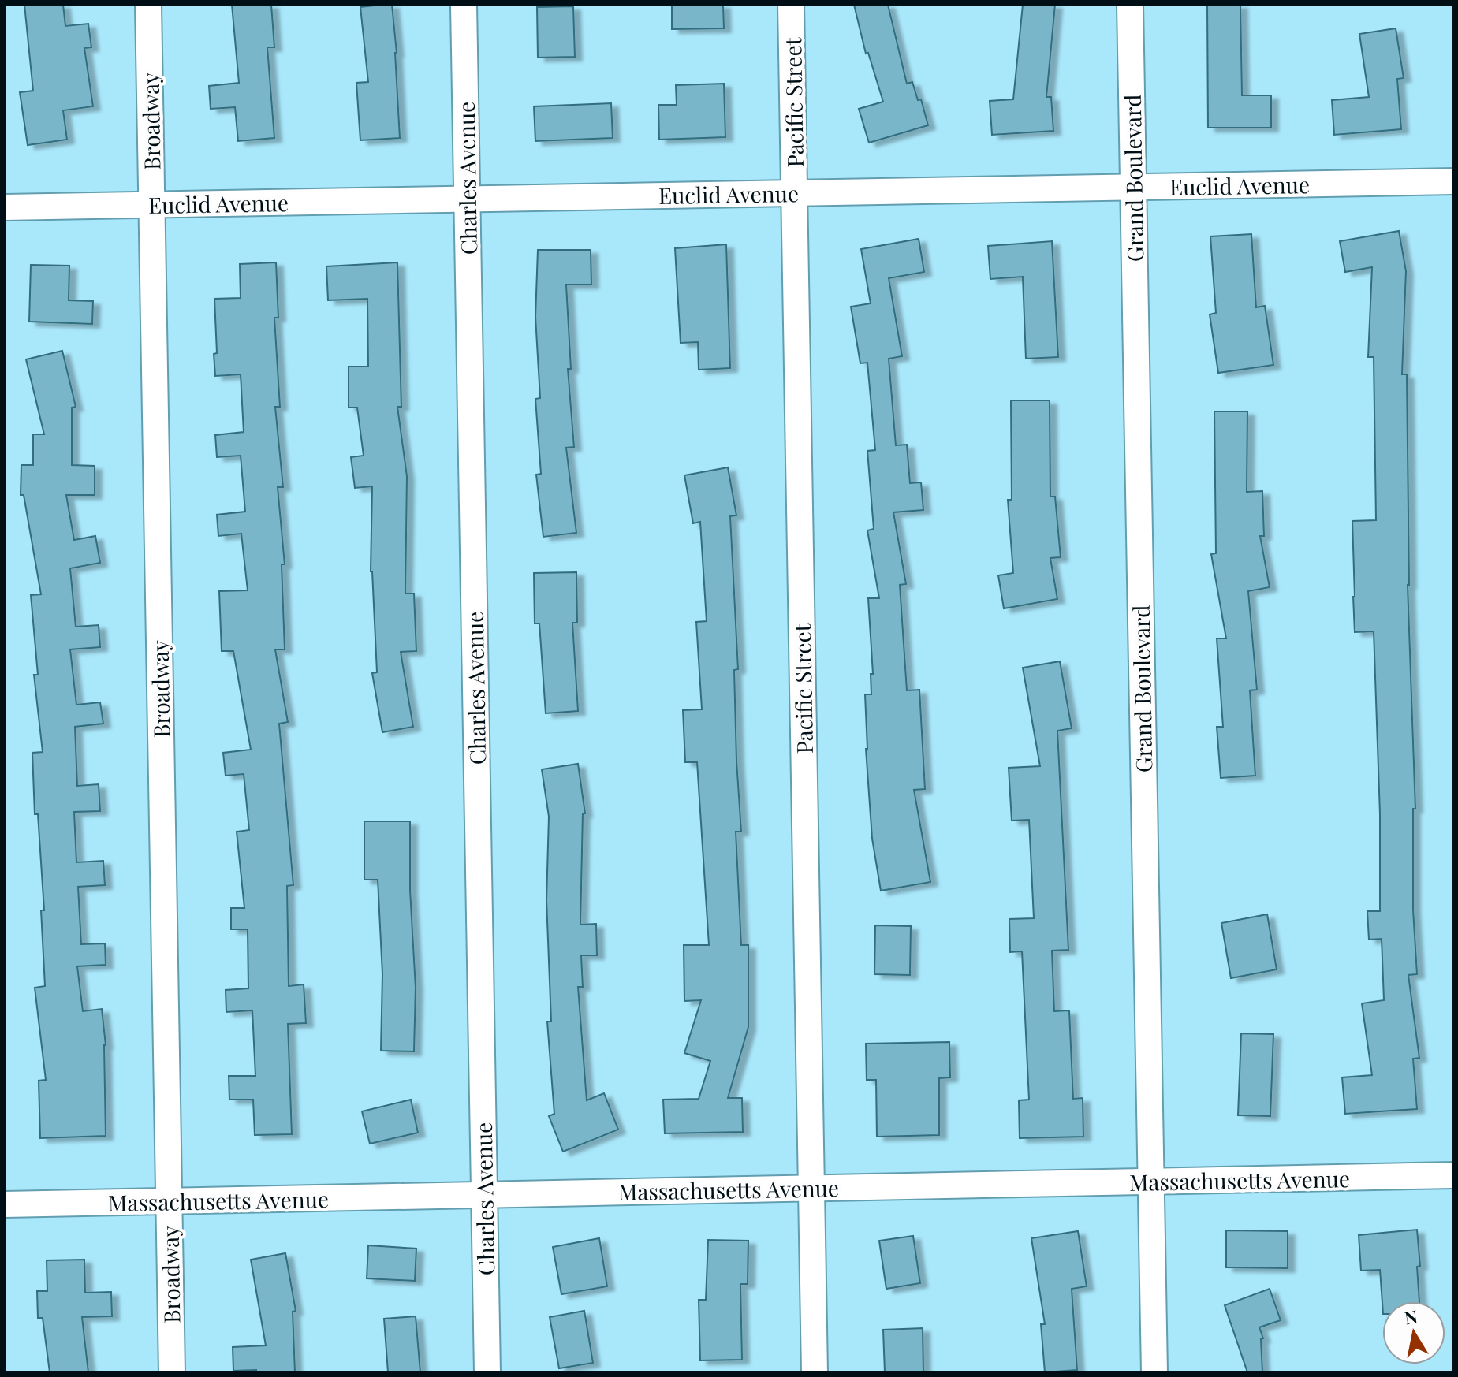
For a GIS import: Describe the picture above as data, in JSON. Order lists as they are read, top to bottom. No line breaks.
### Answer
{"streets":{"street":["Pacific Street","Broadway","Charles Avenue","Grand Boulevard","Euclid Avenue","Massachusetts Avenue"]},"crossings":[["Pacific Street","Euclid Avenue"],["Pacific Street","Massachusetts Avenue"],["Broadway","Euclid Avenue"],["Broadway","Massachusetts Avenue"],["Charles Avenue","Euclid Avenue"],["Charles Avenue","Massachusetts Avenue"],["Grand Boulevard","Euclid Avenue"],["Grand Boulevard","Massachusetts Avenue"]],"north":"top"}
